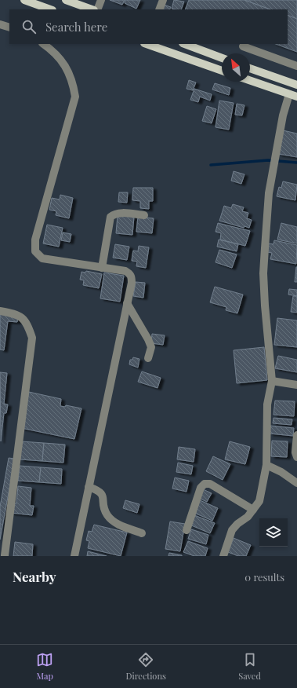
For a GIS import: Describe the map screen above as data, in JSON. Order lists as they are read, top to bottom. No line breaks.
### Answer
{"north":"top left","page":{"search":"Search here","heading":["Nearby","0 results"],"nav":["Map","Directions","Saved"]}}
